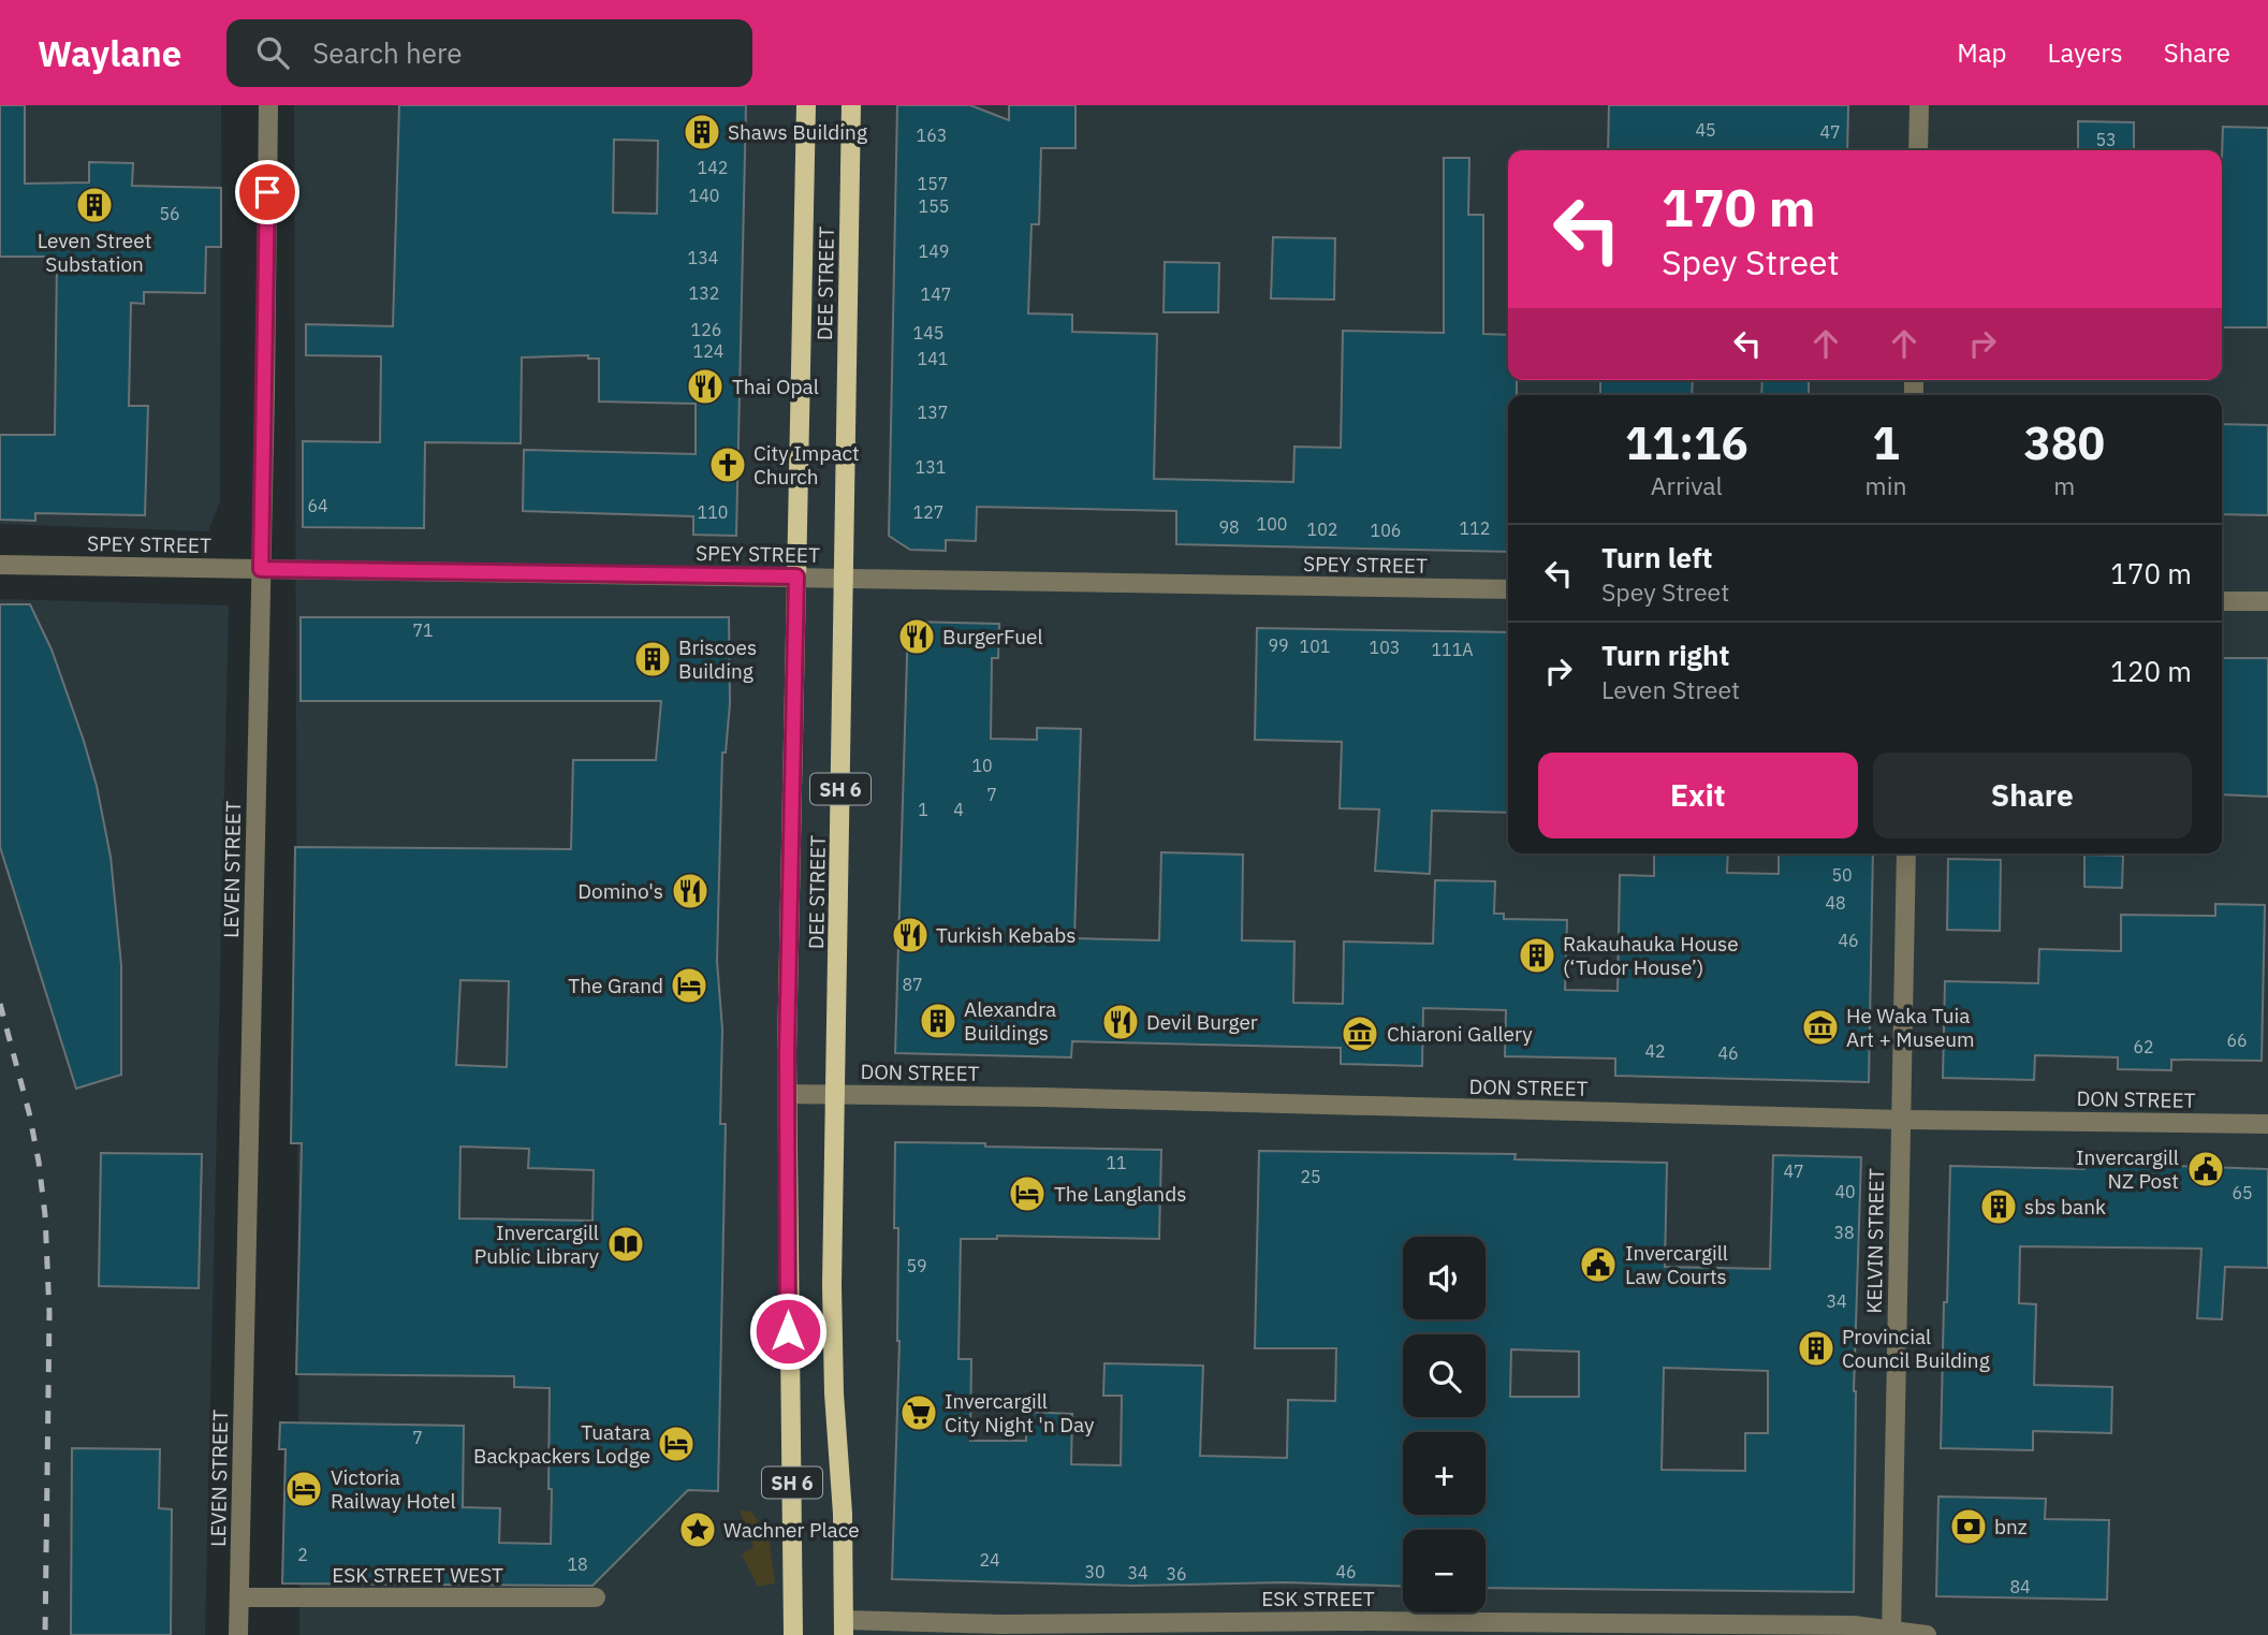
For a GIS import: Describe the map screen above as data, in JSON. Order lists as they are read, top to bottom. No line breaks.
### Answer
{"streets":{"main road":["DEE STREET","SH 6"],"street":["SPEY STREET","LEVEN STREET","DON STREET","KELVIN STREET","ESK STREET WEST","ESK STREET"]},"crossings":[["DEE STREET","SPEY STREET"],["DEE STREET","DON STREET"],["DEE STREET","ESK STREET"],["SPEY STREET","LEVEN STREET"],["LEVEN STREET","ESK STREET WEST"],["DON STREET","KELVIN STREET"],["KELVIN STREET","ESK STREET"]],"places":{"building":["Shaws Building","Leven Street Substation","Briscoes Building","Rakauhauka House (‘Tudor House’)","Alexandra Buildings","sbs bank","Provincial Council Building"],"restaurant":["Thai Opal","BurgerFuel","Domino's","Turkish Kebabs","Devil Burger"],"church":["City Impact Church"],"hotel":["The Grand","The Langlands","Tuatara Backpackers Lodge","Victoria Railway Hotel"],"museum":["He Waka Tuia Art + Museum","Chiaroni Gallery"],"public building":["Invercargill NZ Post","Invercargill Law Courts"],"library":["Invercargill Public Library"],"supermarket":["Invercargill City Night 'n Day"],"bank":["bnz"],"place":["Wachner Place"]},"house_numbers":["45","47","163","53","142","157","140","155","56","149","134","132","147","126","145","124","141","137","131","64","110","127","100","98","112","102","106","71","99","101","103","111A","10","7","1","4","50","48","46","87","66","62","42","46","11","47","25","40","65","38","59","34","7","2","24","18","30","46","34","36","84"],"page":{"header":"Waylane","search":"Search here","nav":["Map","Layers","Share"],"turn":["170 m","Spey Street"],"eta":["11:16","Arrival","1","min","380","m"],"list":[{"name":"Turn left","note":"Spey Street","value":"170 m"},{"name":"Turn right","note":"Leven Street","value":"120 m"}],"buttons":["Exit","Share"],"map_buttons":["+","−"]}}
